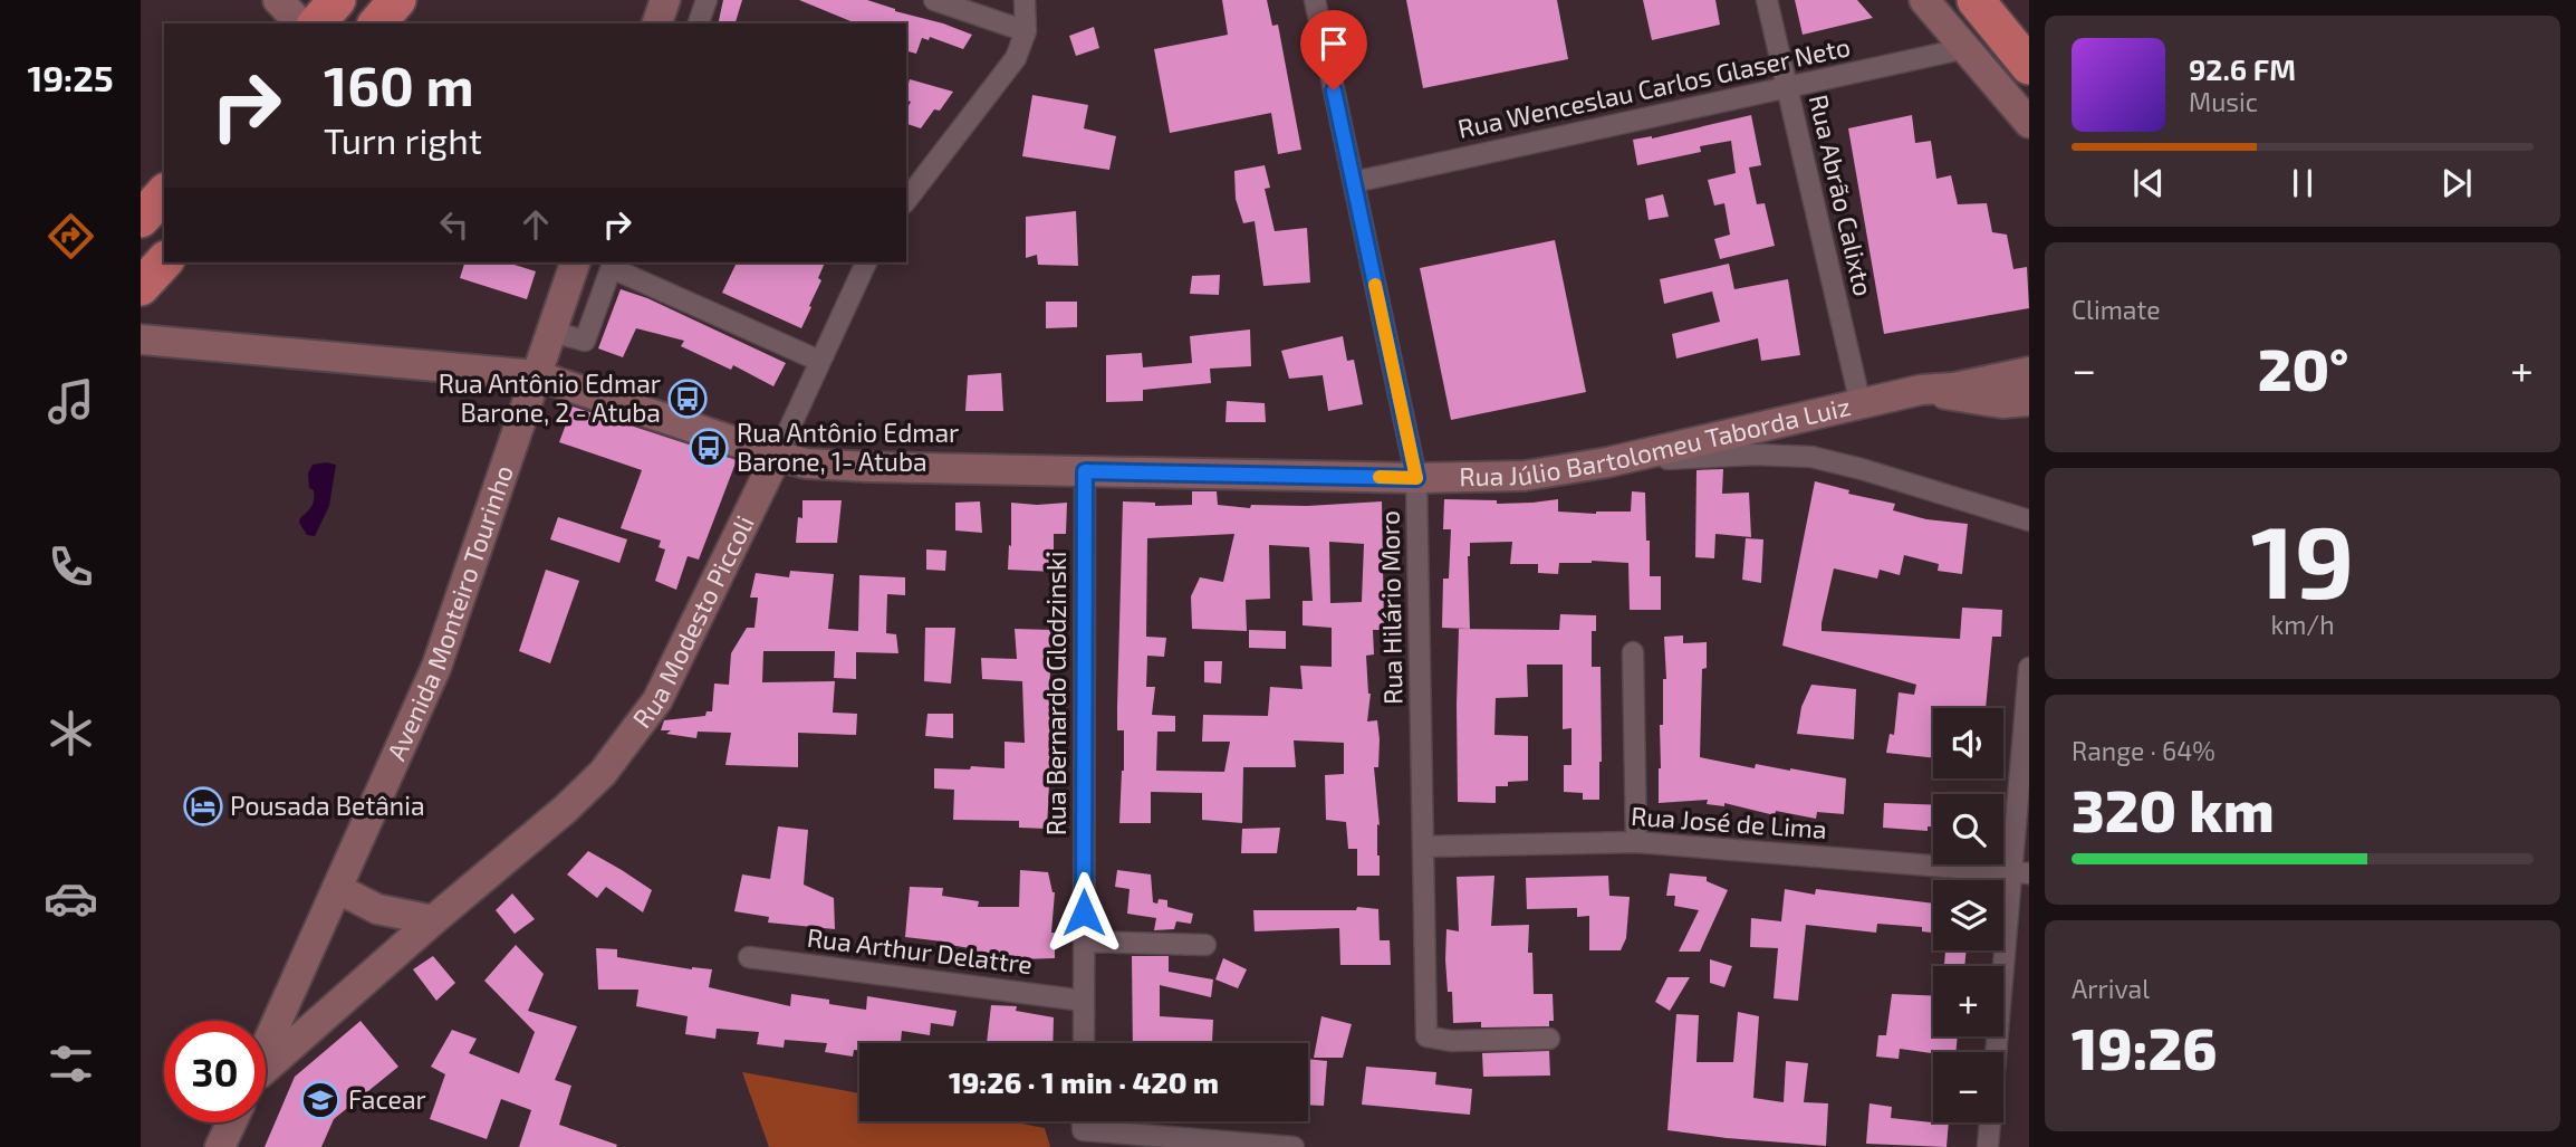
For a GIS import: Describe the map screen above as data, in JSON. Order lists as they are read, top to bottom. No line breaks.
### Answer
{"streets":{"main road":["Rua Júlio Bartolomeu Taborda Luiz","Avenida Monteiro Tourinho","Rua Modesto Piccoli"],"street":["Rua Wenceslau Carlos Glaser Neto","Rua Abrão Calixto","Rua Hilário Moro","Rua Bernardo Glodzinski","Rua José de Lima","Rua Arthur Delattre"]},"crossings":[["Rua Wenceslau Carlos Glaser Neto","Rua Abrão Calixto"],["Rua Wenceslau Carlos Glaser Neto","Rua Hilário Moro"],["Rua Abrão Calixto","Rua Júlio Bartolomeu Taborda Luiz"],["Rua Júlio Bartolomeu Taborda Luiz","Rua Hilário Moro"],["Rua Júlio Bartolomeu Taborda Luiz","Avenida Monteiro Tourinho"],["Rua Júlio Bartolomeu Taborda Luiz","Rua Modesto Piccoli"],["Rua Júlio Bartolomeu Taborda Luiz","Rua Bernardo Glodzinski"],["Rua Hilário Moro","Rua José de Lima"],["Rua Bernardo Glodzinski","Rua Arthur Delattre"]],"places":{"bus stop":["Rua Antônio Edmar Barone, 2 - Atuba","Rua Antônio Edmar Barone, 1- Atuba"],"hotel":["Pousada Betânia"],"school or university":["Facear"]},"page":{"tabs":"19:25","turn":["160 m","Turn right"],"song":["92.6 FM","Music"],"tile":["Climate",["19","km/h"],["Range · 64%","320 km"],["Arrival","19:26"]],"heat":["−","20°","+"],"map_buttons":["+","−"],"limit":"30","trip":"19:26 · 1 min · 420 m"}}
